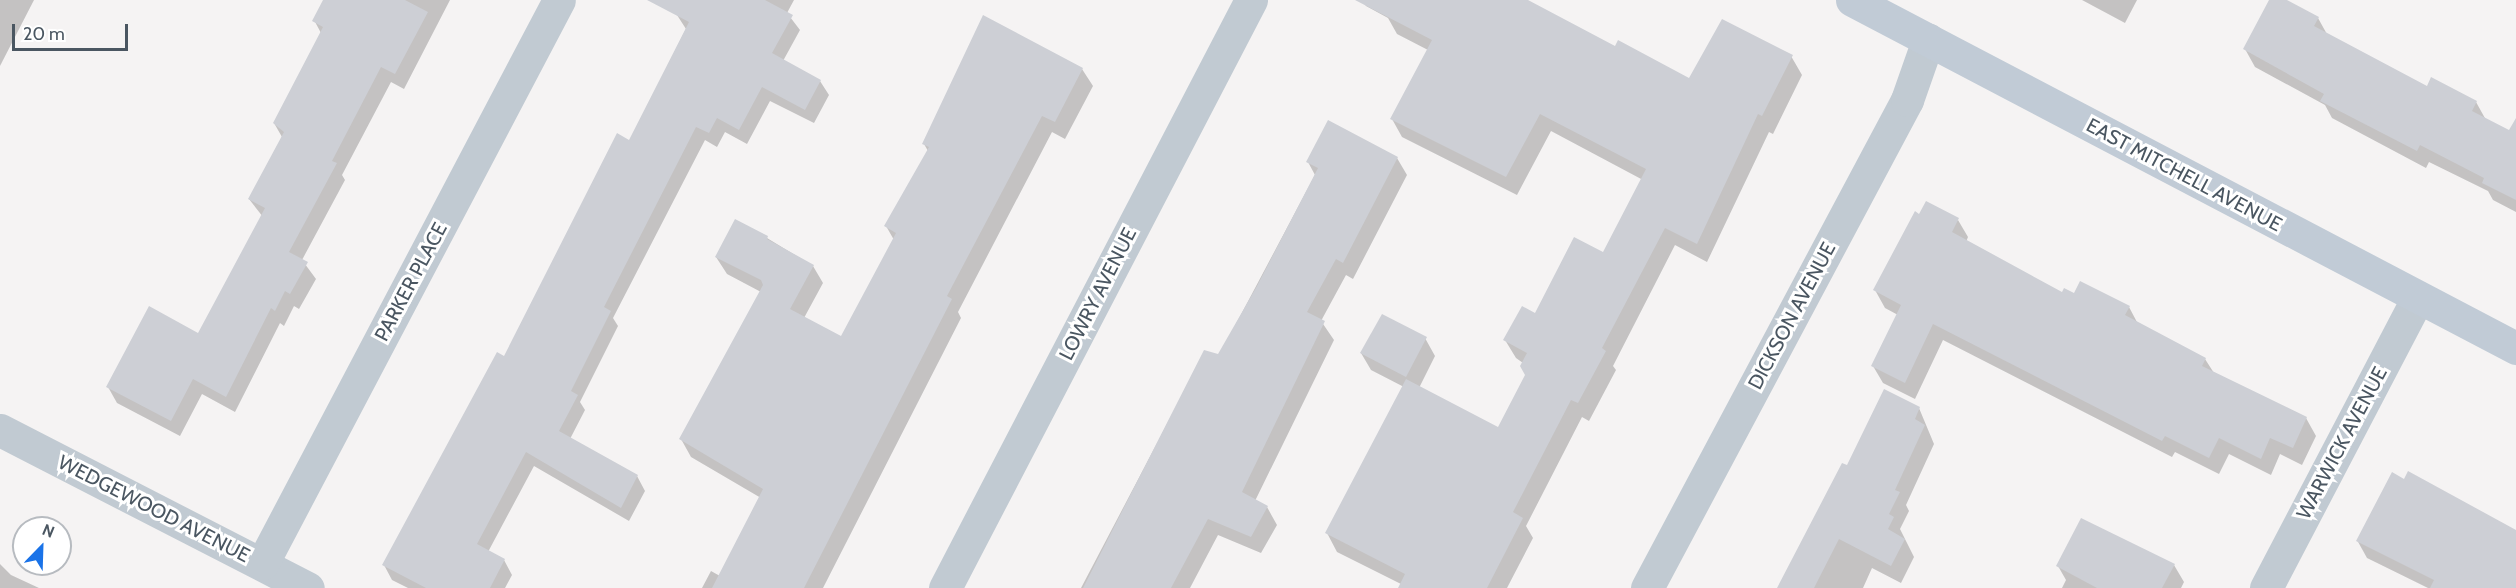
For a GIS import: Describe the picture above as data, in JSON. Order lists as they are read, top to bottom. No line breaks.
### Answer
{"streets":{"street":["EAST MITCHELL AVENUE","PARKER PLACE","LOWRY AVENUE","DICKSON AVENUE","WARWICK AVENUE","WEDGEWOOD AVENUE"]},"crossings":[["EAST MITCHELL AVENUE","DICKSON AVENUE"],["EAST MITCHELL AVENUE","WARWICK AVENUE"],["PARKER PLACE","WEDGEWOOD AVENUE"]],"scale_bar":"20 m","north":"top right"}
